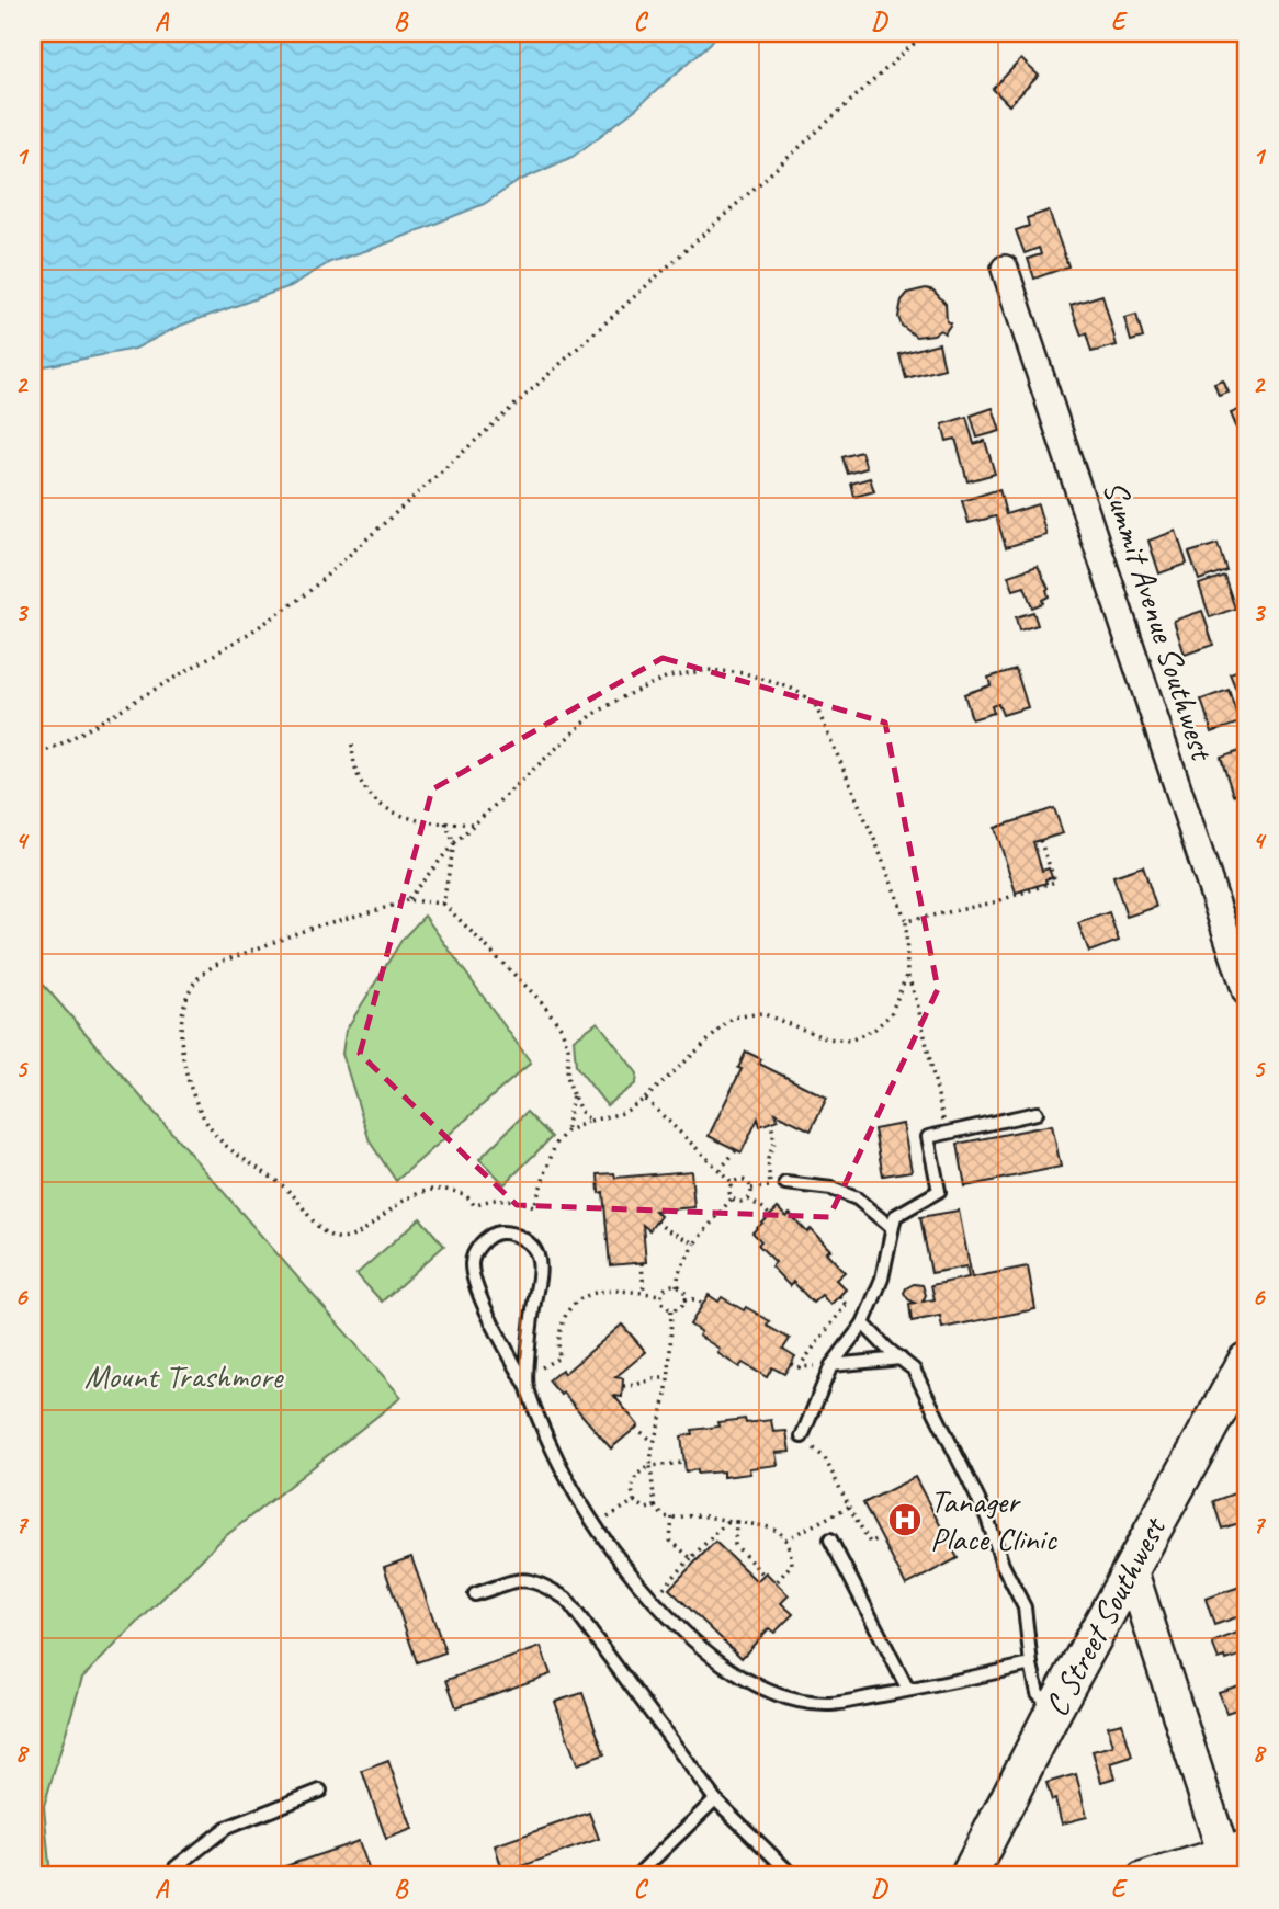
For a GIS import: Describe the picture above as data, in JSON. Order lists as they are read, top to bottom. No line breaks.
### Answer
{"streets":{"main road":["C Street Southwest"],"street":["Summit Avenue Southwest"]},"parks":["Mount Trashmore"],"places":{"hospital":["Tanager Place Clinic"]},"grid":{"columns":["A","B","C","D","E"],"rows":["1","2","3","4","5","6","7","8"]}}
